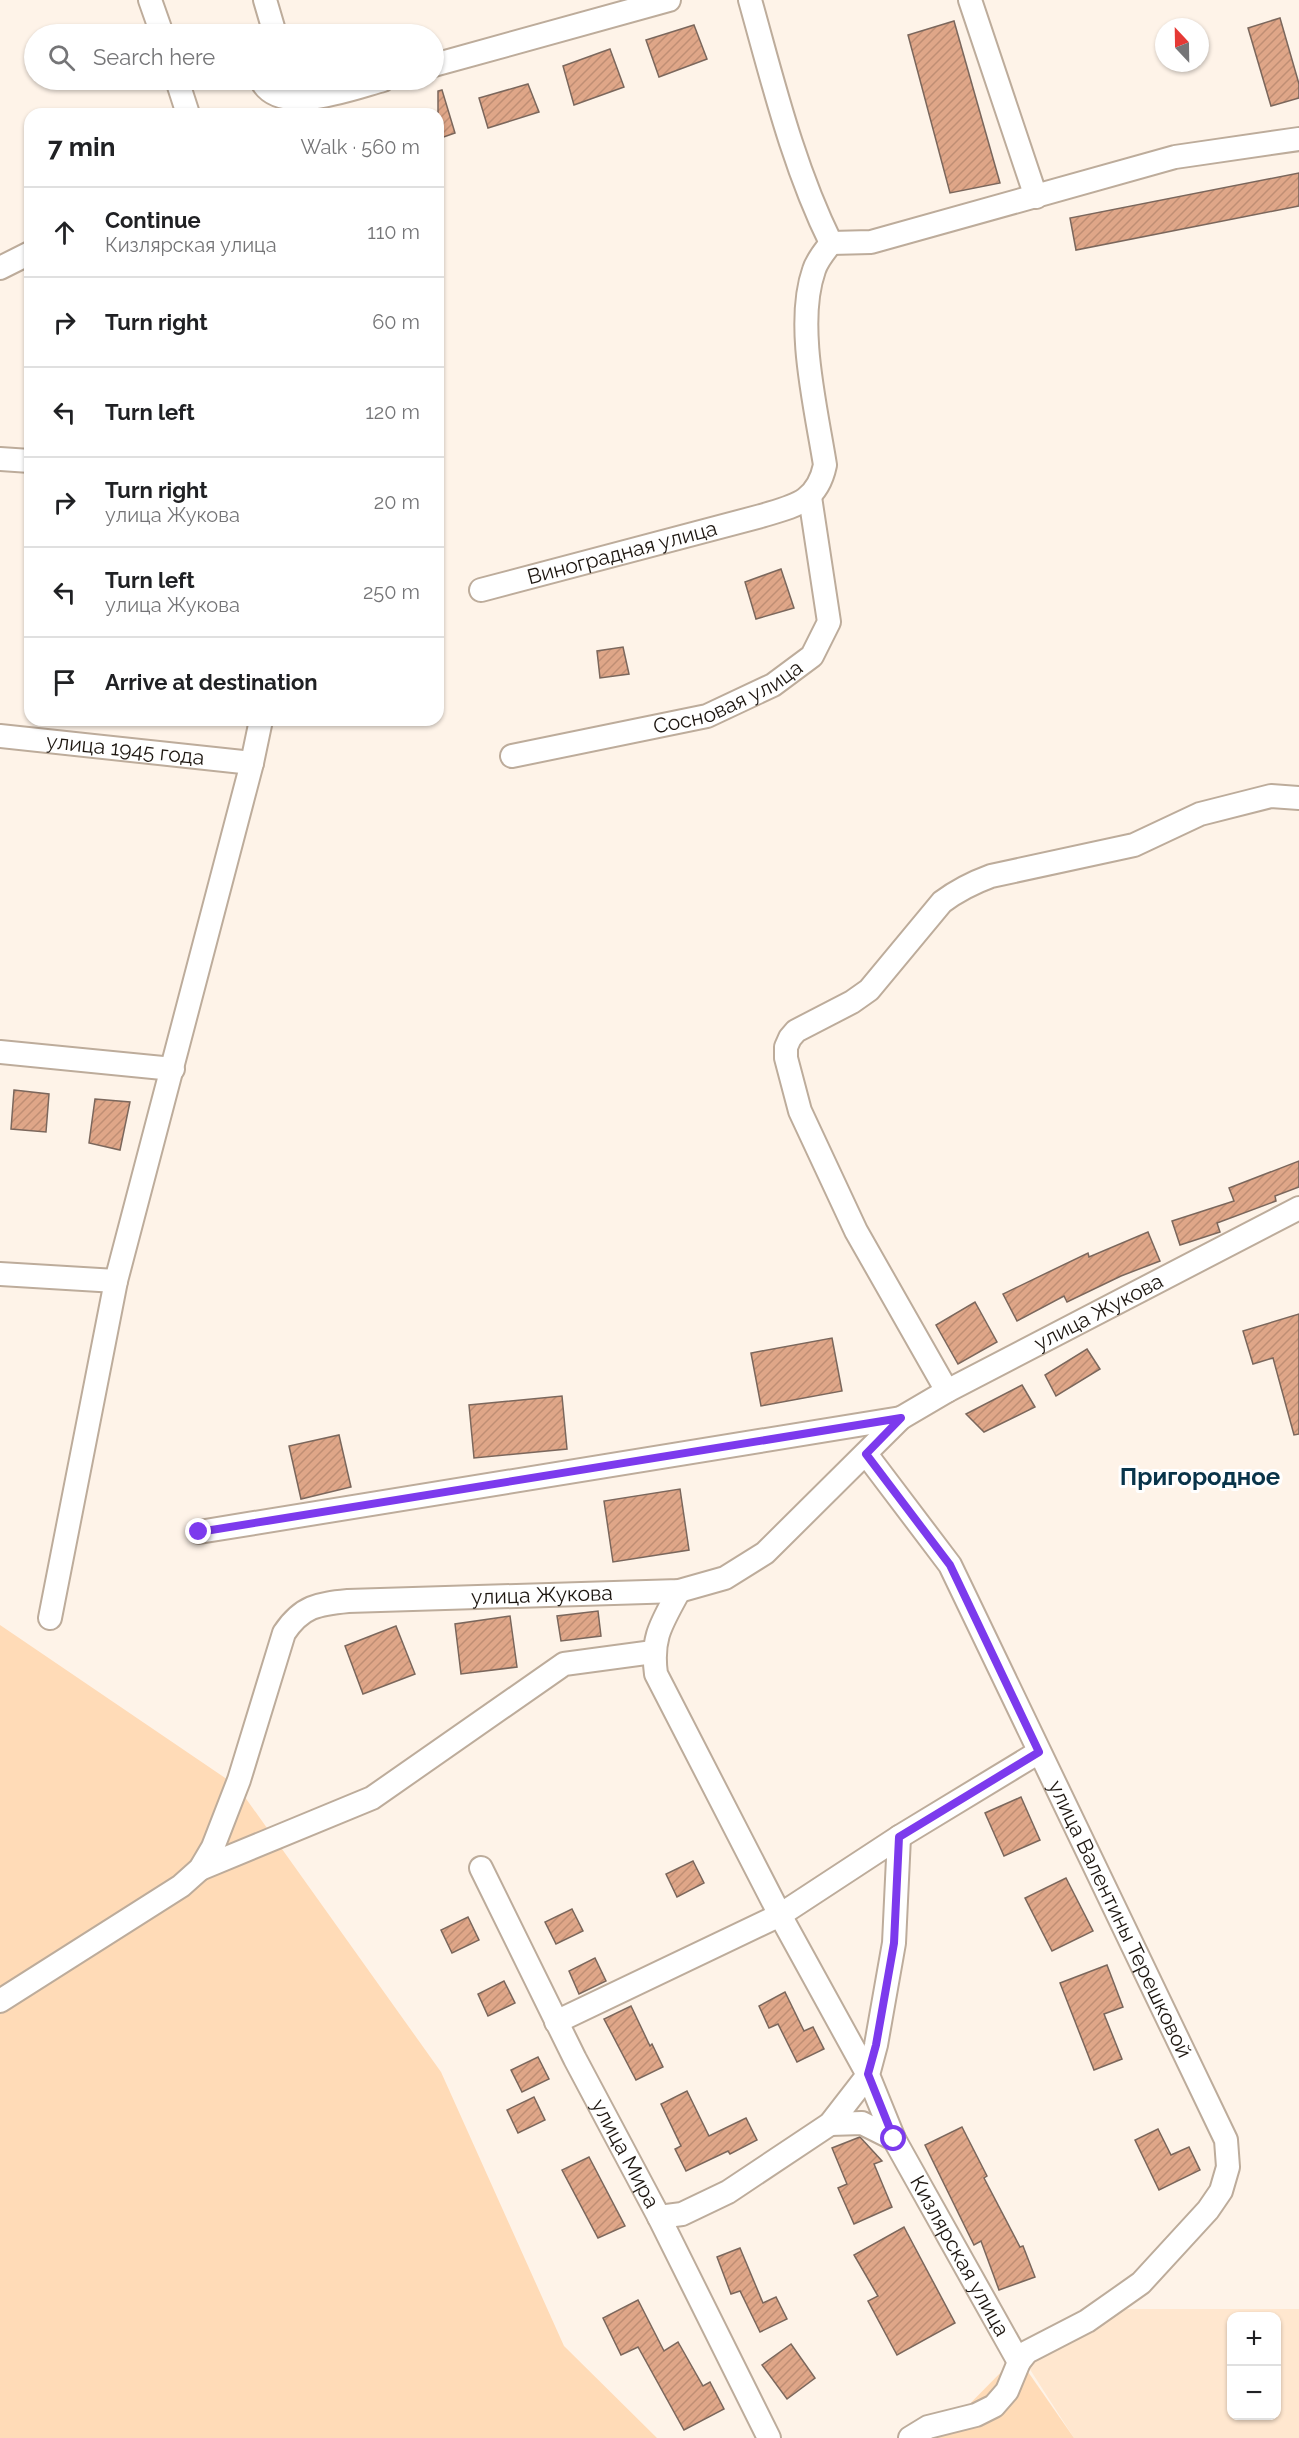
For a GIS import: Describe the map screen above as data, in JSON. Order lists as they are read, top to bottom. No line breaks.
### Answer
{"streets":{"street":["Виноградная улица","Сосновая улица","улица 1945 года","улица Жукова","улица Валентины Терешковой","улица Мира","Кизлярская улица"]},"crossings":[["Виноградная улица","Сосновая улица"],["улица Жукова","улица Валентины Терешковой"],["улица Валентины Терешковой","Кизлярская улица"]],"districts":["Пригородное"],"north":"top","page":{"search":"Search here","heading":["7 min","Walk · 560 m"],"list":[["Continue","Кизлярская улица","110 m"],["Turn right","60 m"],["Turn left","120 m"],["Turn right","улица Жукова","20 m"],["Turn left","улица Жукова","250 m"],"Arrive at destination"],"map_buttons":["+","−"]}}
